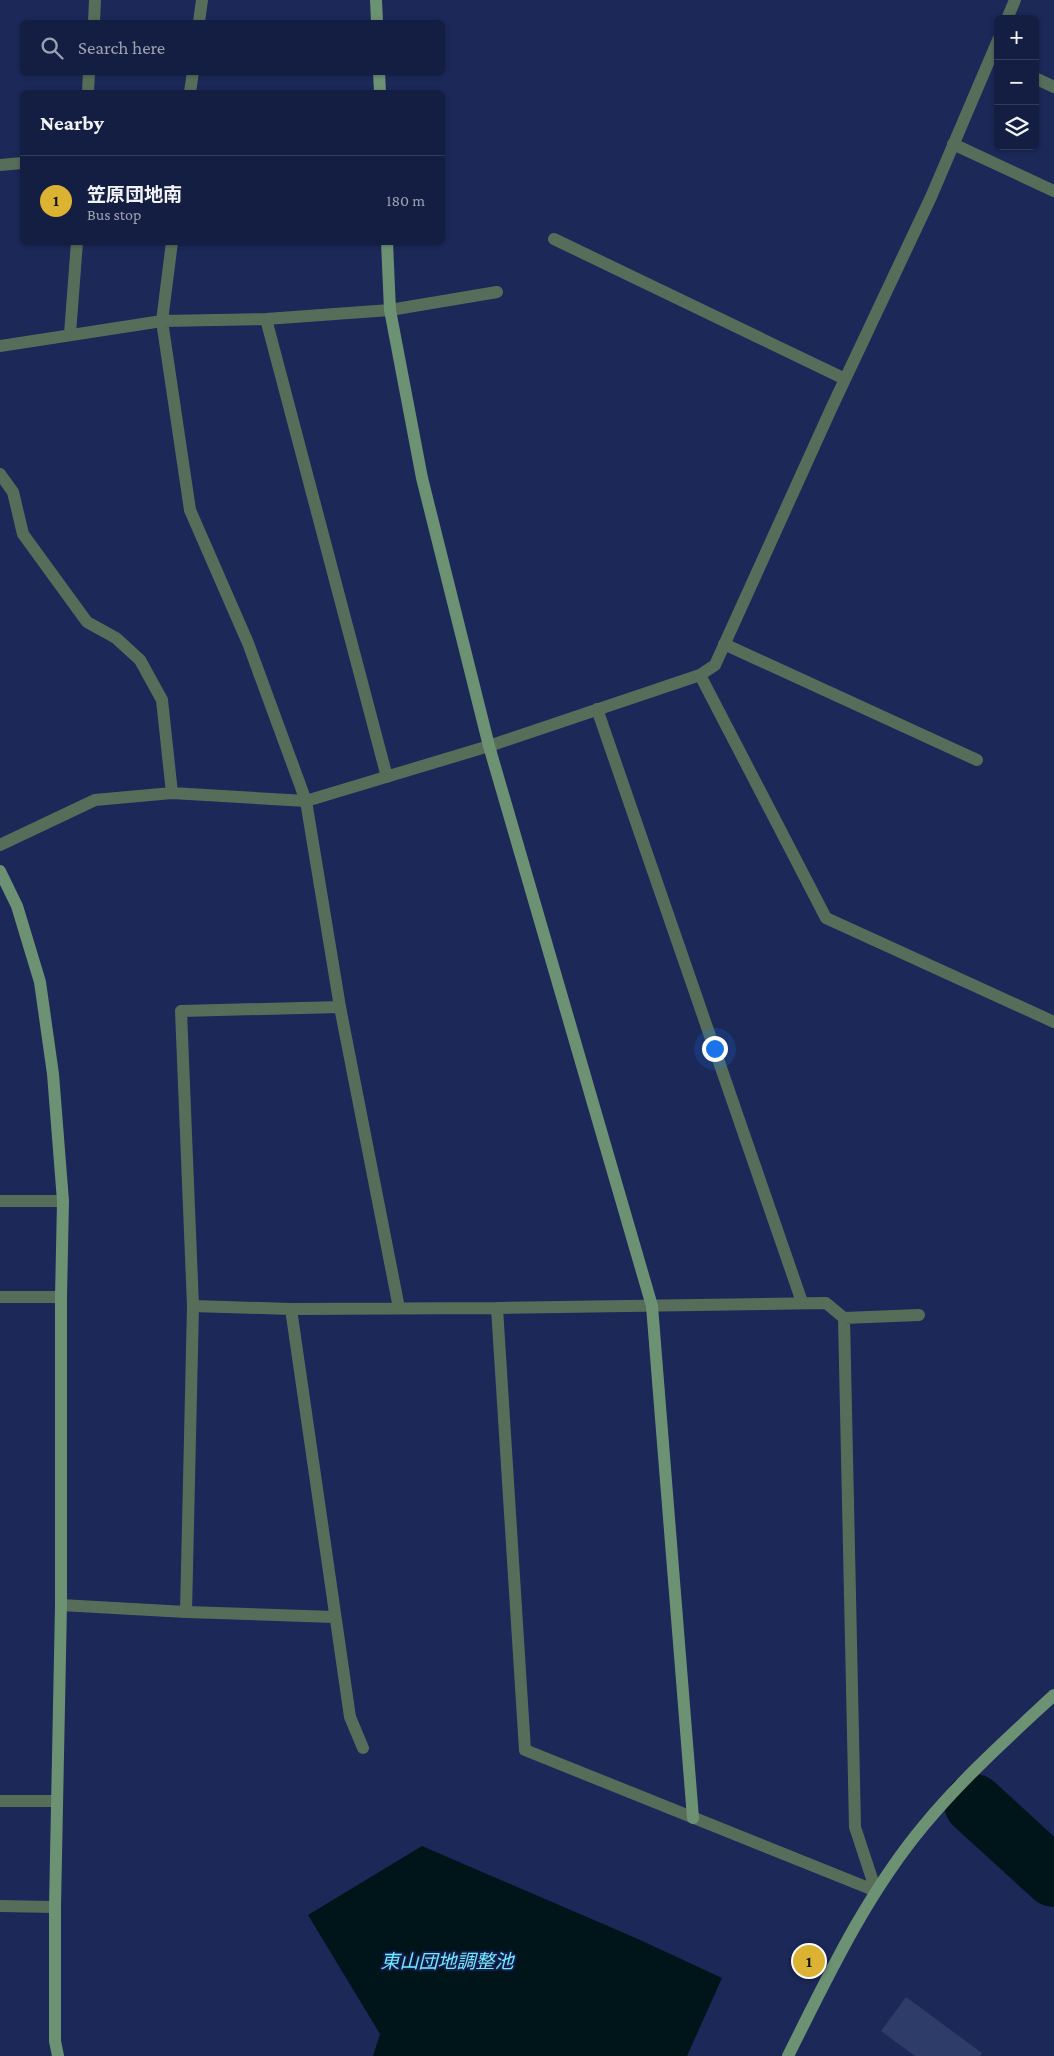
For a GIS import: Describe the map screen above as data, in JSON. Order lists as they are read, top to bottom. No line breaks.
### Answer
{"water":["東山団地調整池"],"page":{"map_buttons":["+","−"],"search":"Search here","heading":"Nearby","list":[{"mark":"1","name":"笠原団地南","note":"Bus stop","value":"180 m"}],"pins":"1"}}
